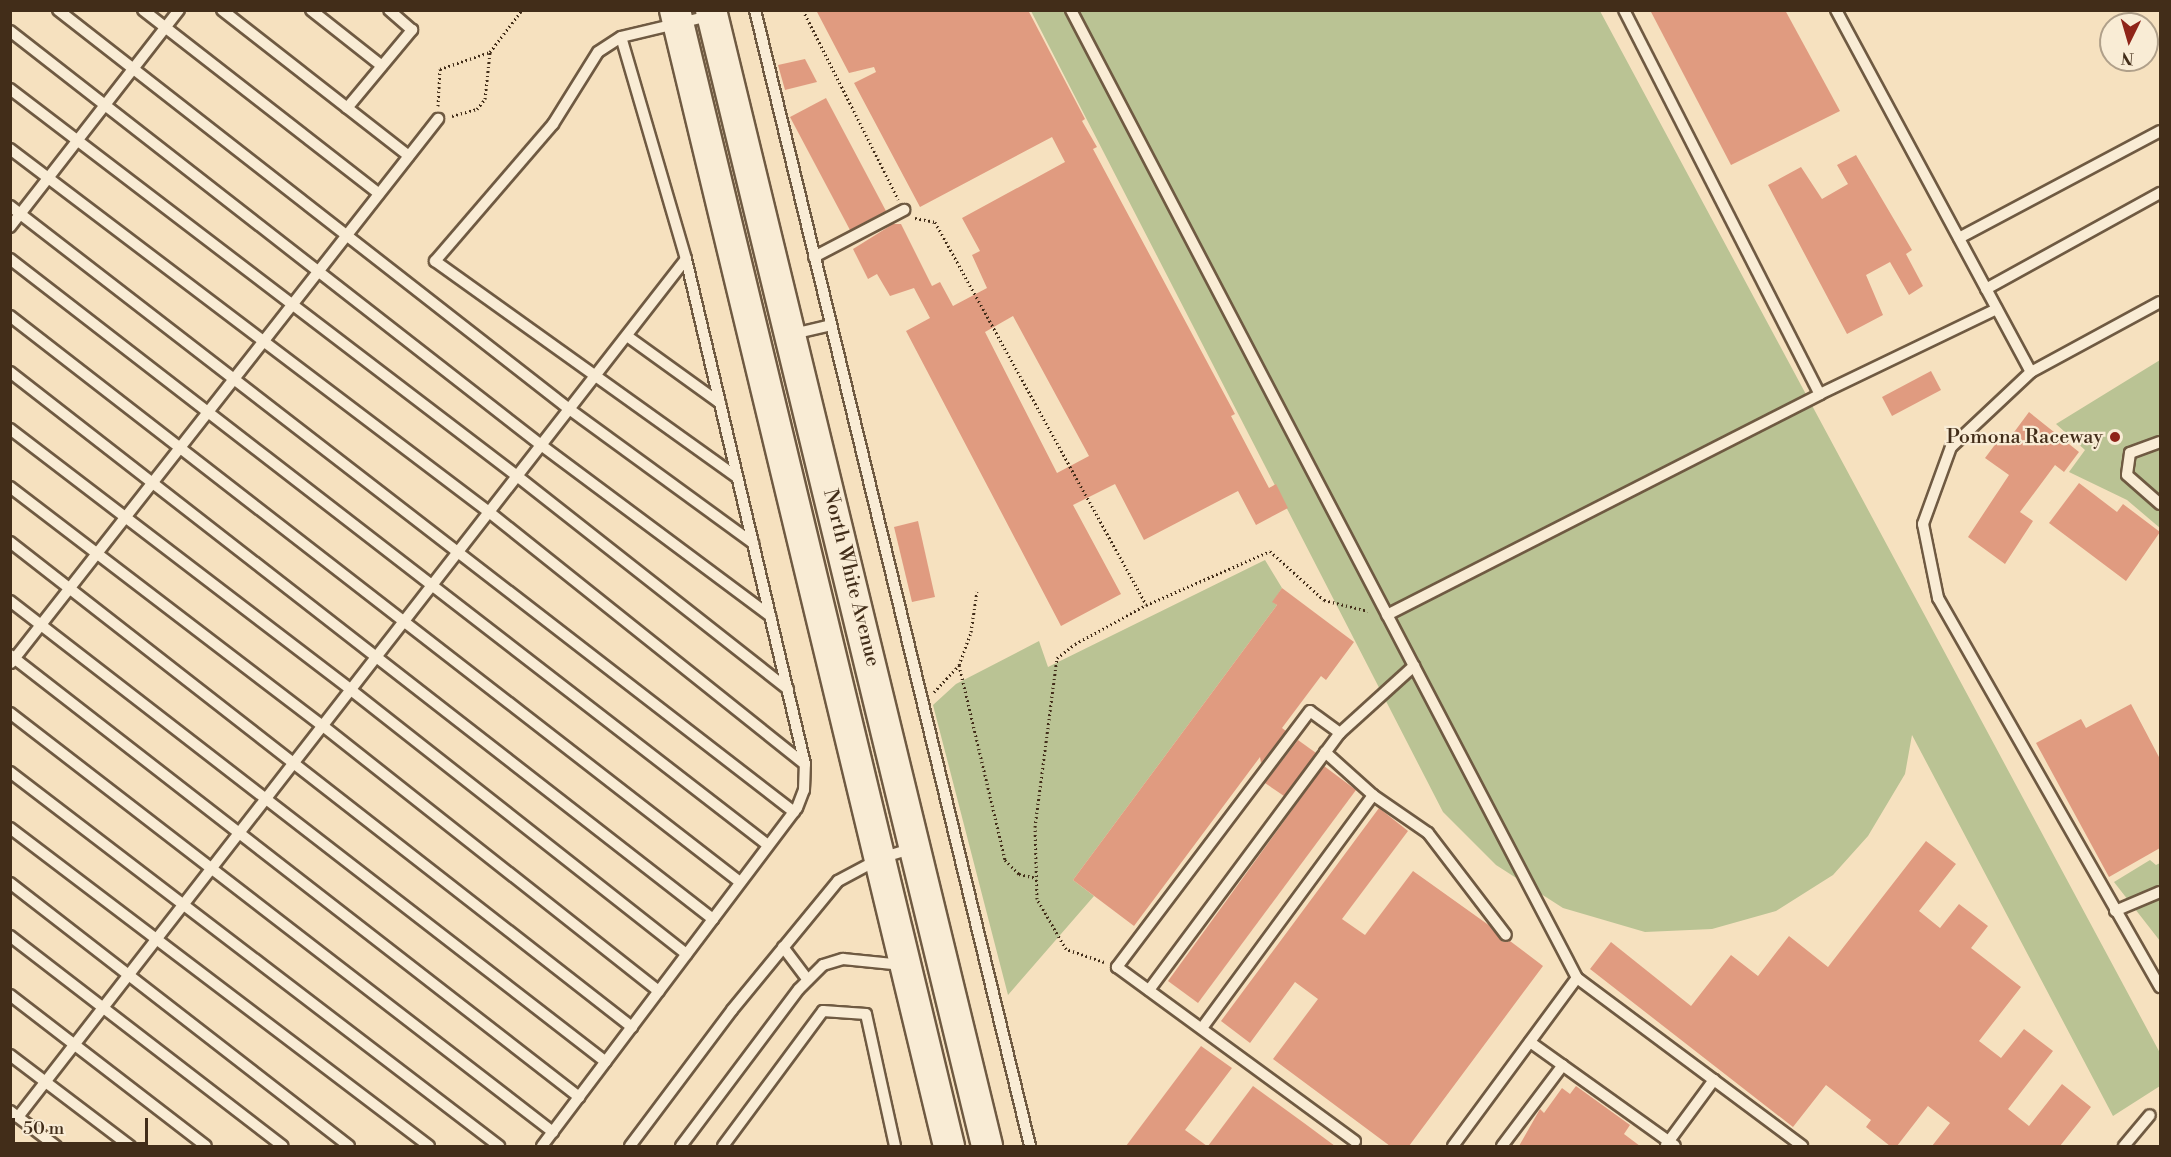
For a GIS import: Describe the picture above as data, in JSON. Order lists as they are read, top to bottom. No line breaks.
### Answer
{"streets":{"main road":["North White Avenue"]},"places":["Pomona Raceway"],"scale_bar":"50 m","north":"bottom"}
